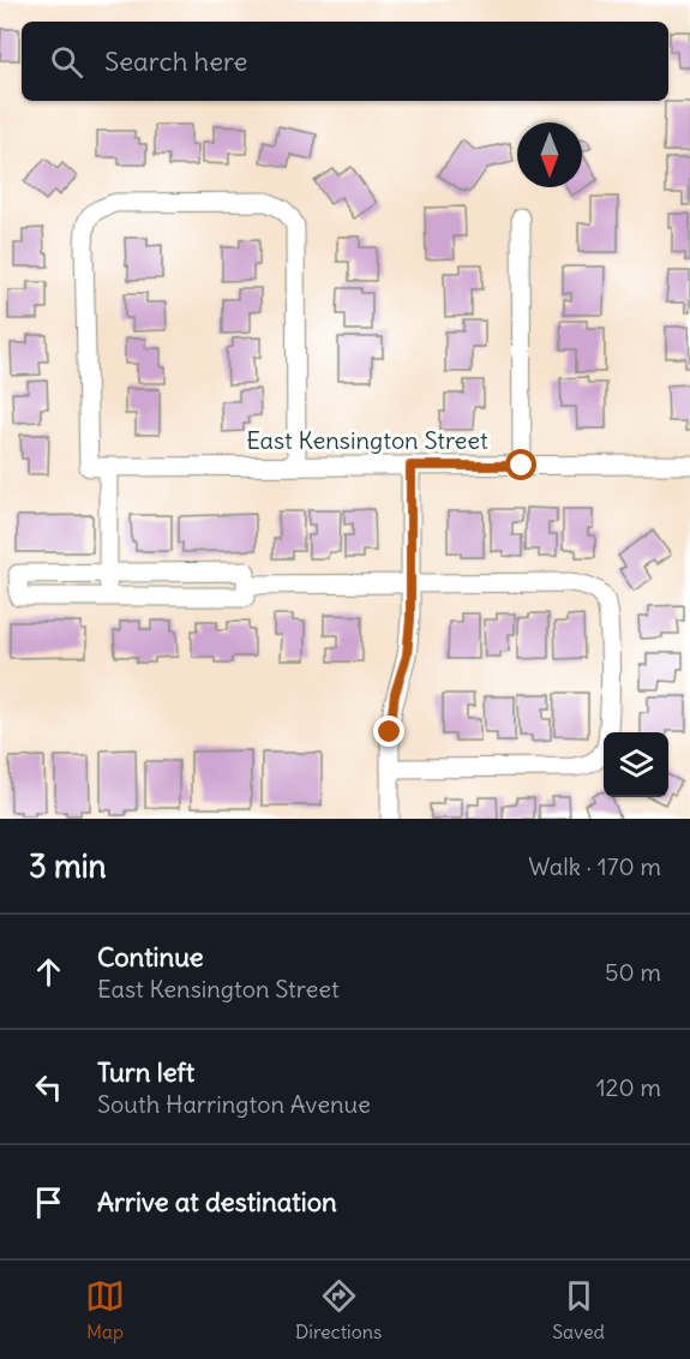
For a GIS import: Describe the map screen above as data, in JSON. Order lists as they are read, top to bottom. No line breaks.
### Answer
{"streets":{"street":["East Kensington Street"]},"north":"bottom","page":{"search":"Search here","heading":["3 min","Walk · 170 m"],"list":[["Continue","East Kensington Street","50 m"],["Turn left","South Harrington Avenue","120 m"],"Arrive at destination"],"nav":["Map","Directions","Saved"]}}
